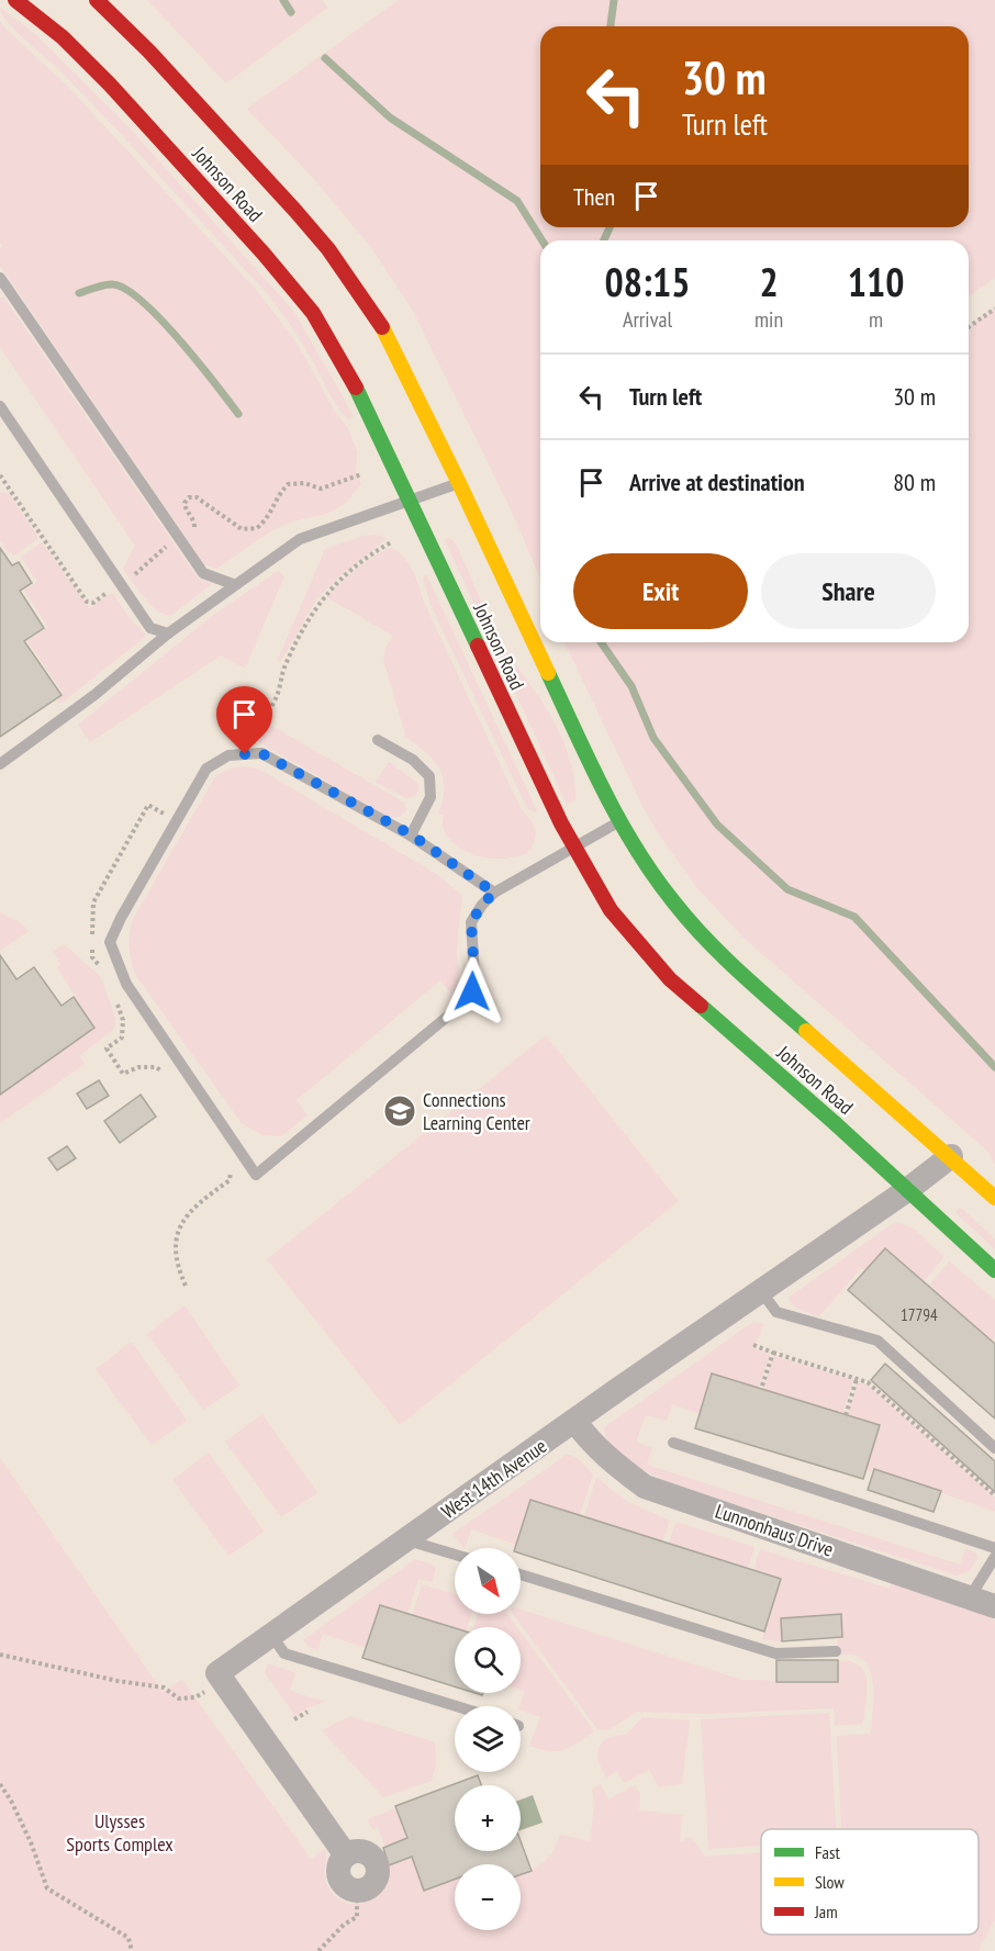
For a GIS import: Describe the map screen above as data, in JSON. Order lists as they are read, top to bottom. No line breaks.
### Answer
{"streets":{"main road":["Johnson Road"],"street":["West 14th Avenue","Lunnonhaus Drive"]},"crossings":[["Johnson Road","West 14th Avenue"],["West 14th Avenue","Lunnonhaus Drive"]],"parks":["Ulysses Sports Complex"],"places":{"school or university":["Connections Learning Center"]},"house_numbers":["17794"],"legend":["Fast","Slow","Jam"],"north":"bottom right","page":{"turn":["30 m","Turn left"],"then":"Then","eta":["08:15","Arrival","2","min","110","m"],"list":[{"name":"Turn left","value":"30 m"},{"name":"Arrive at destination","value":"80 m"}],"buttons":["Exit","Share"],"map_buttons":["+","−"]}}
